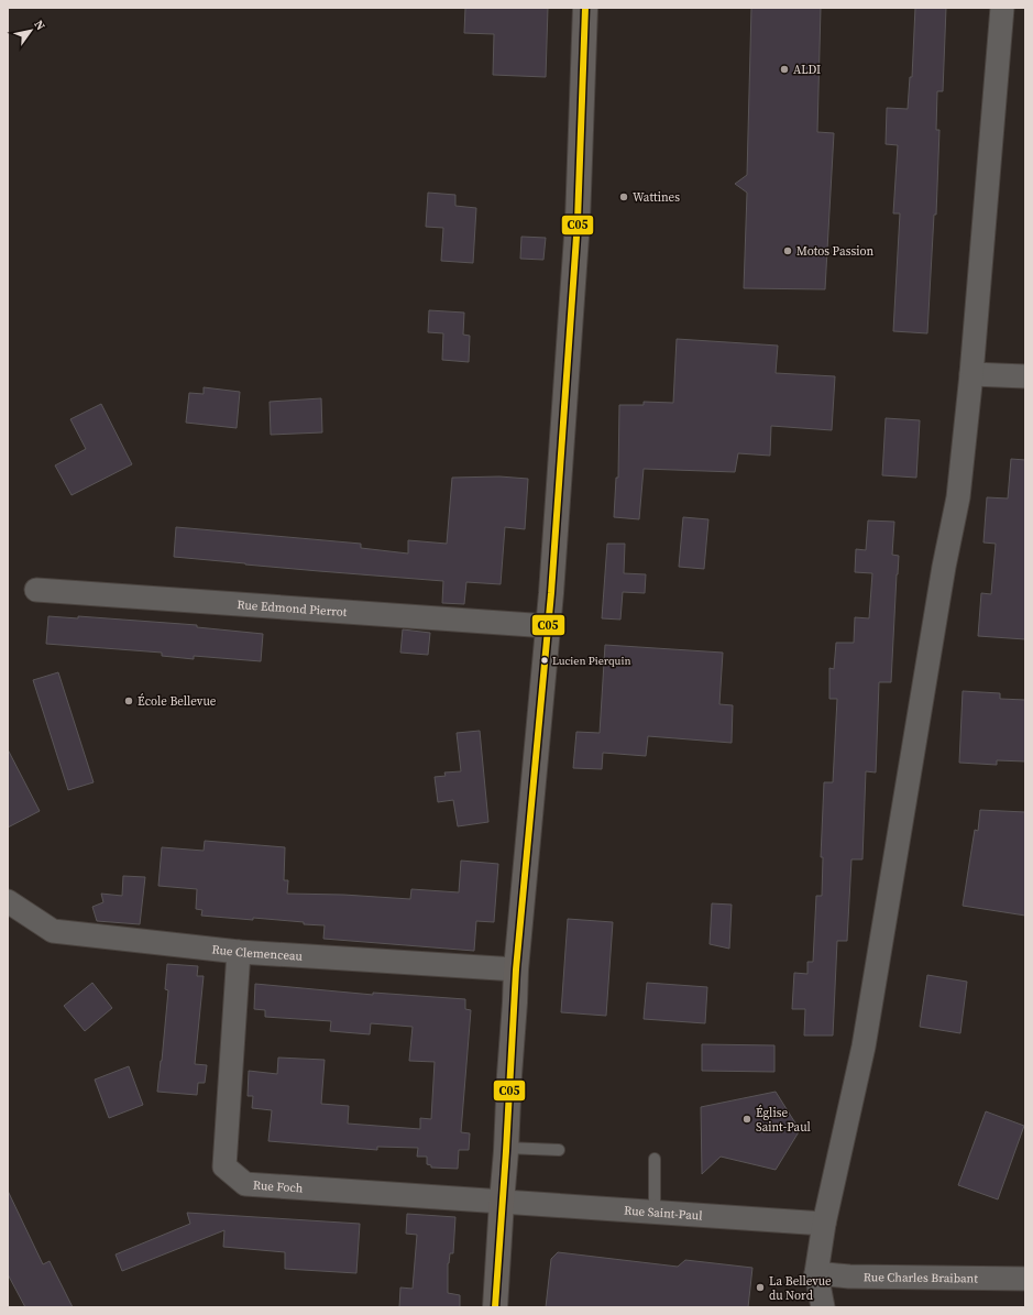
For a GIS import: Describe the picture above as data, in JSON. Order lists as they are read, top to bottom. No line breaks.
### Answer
{"streets":{"street":["Rue Edmond Pierrot","Rue Clemenceau","Rue Foch","Rue Saint-Paul","Rue Charles Braibant"]},"crossings":[["Rue Clemenceau","Rue Foch"],["Rue Foch","Rue Saint-Paul"]],"places":["ALDI","Wattines","Motos Passion","Lucien Pierquin","École Bellevue","Église Saint-Paul","La Bellevue du Nord"],"lines":["transit line C05"],"north":"top right"}
